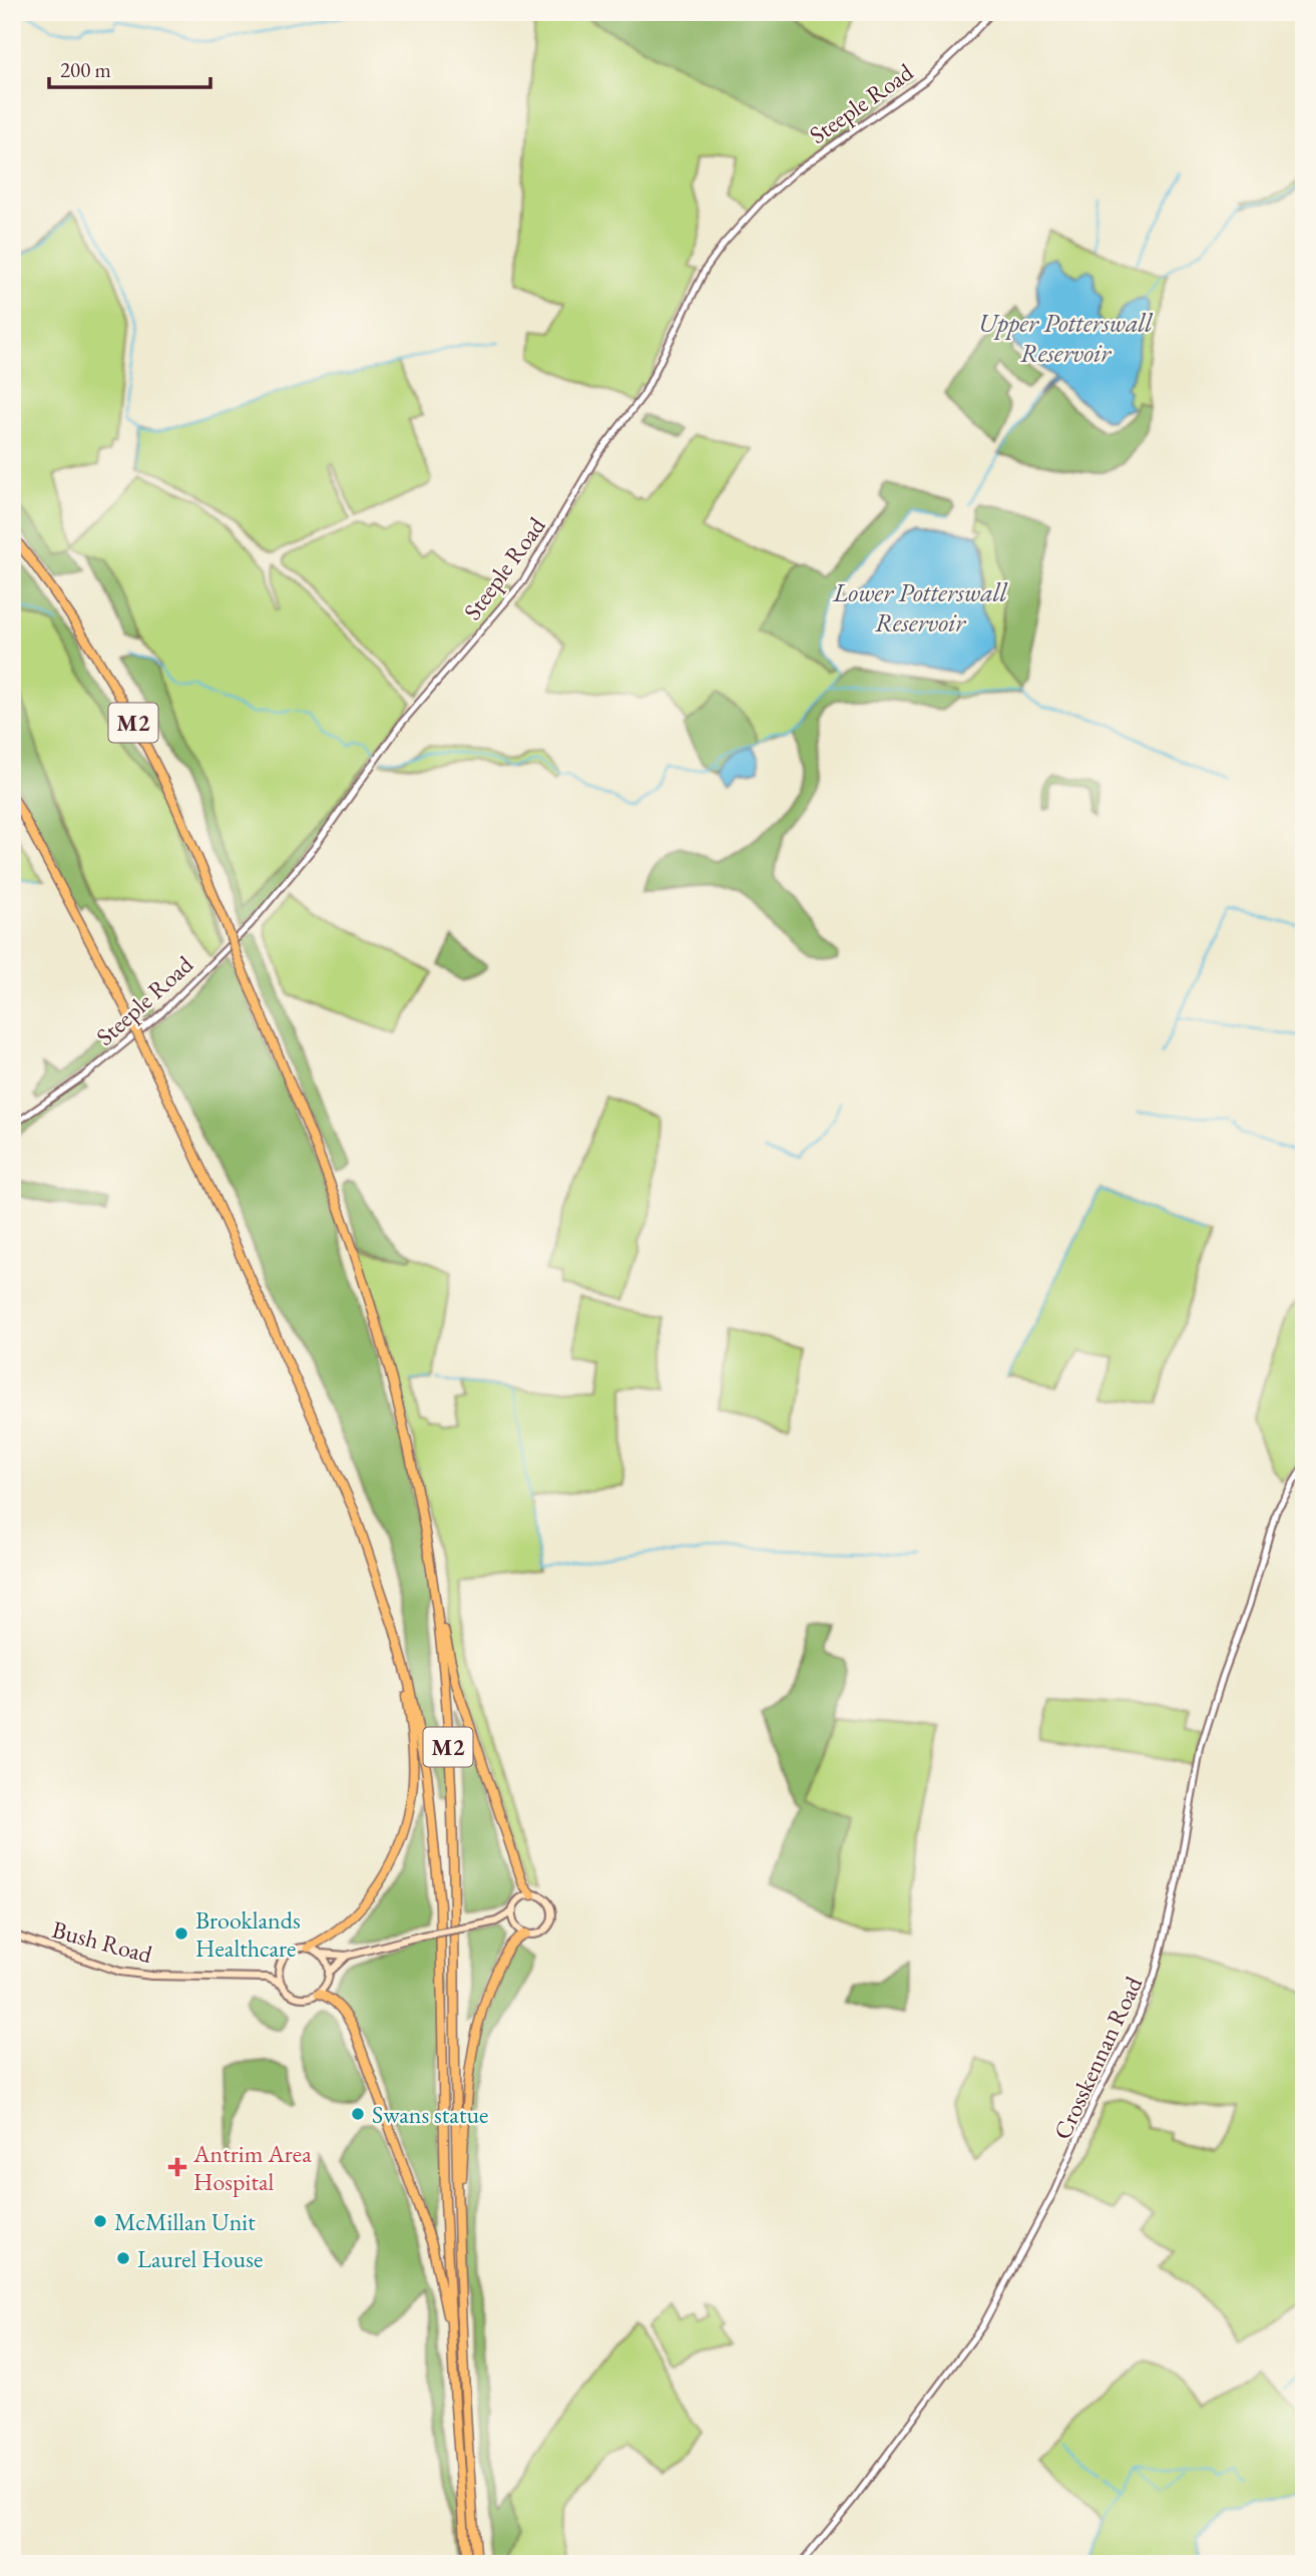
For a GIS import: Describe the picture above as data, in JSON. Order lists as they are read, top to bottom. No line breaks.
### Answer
{"streets":{"highway":["M2"],"main road":["Bush Road"],"street":["Steeple Road","Crosskennan Road"]},"water":["Upper Potterswall Reservoir","Lower Potterswall Reservoir"],"places":{"other":["Brooklands Healthcare","Swans statue","McMillan Unit","Laurel House"],"health":["Antrim Area Hospital"]},"scale_bar":"200 m"}
